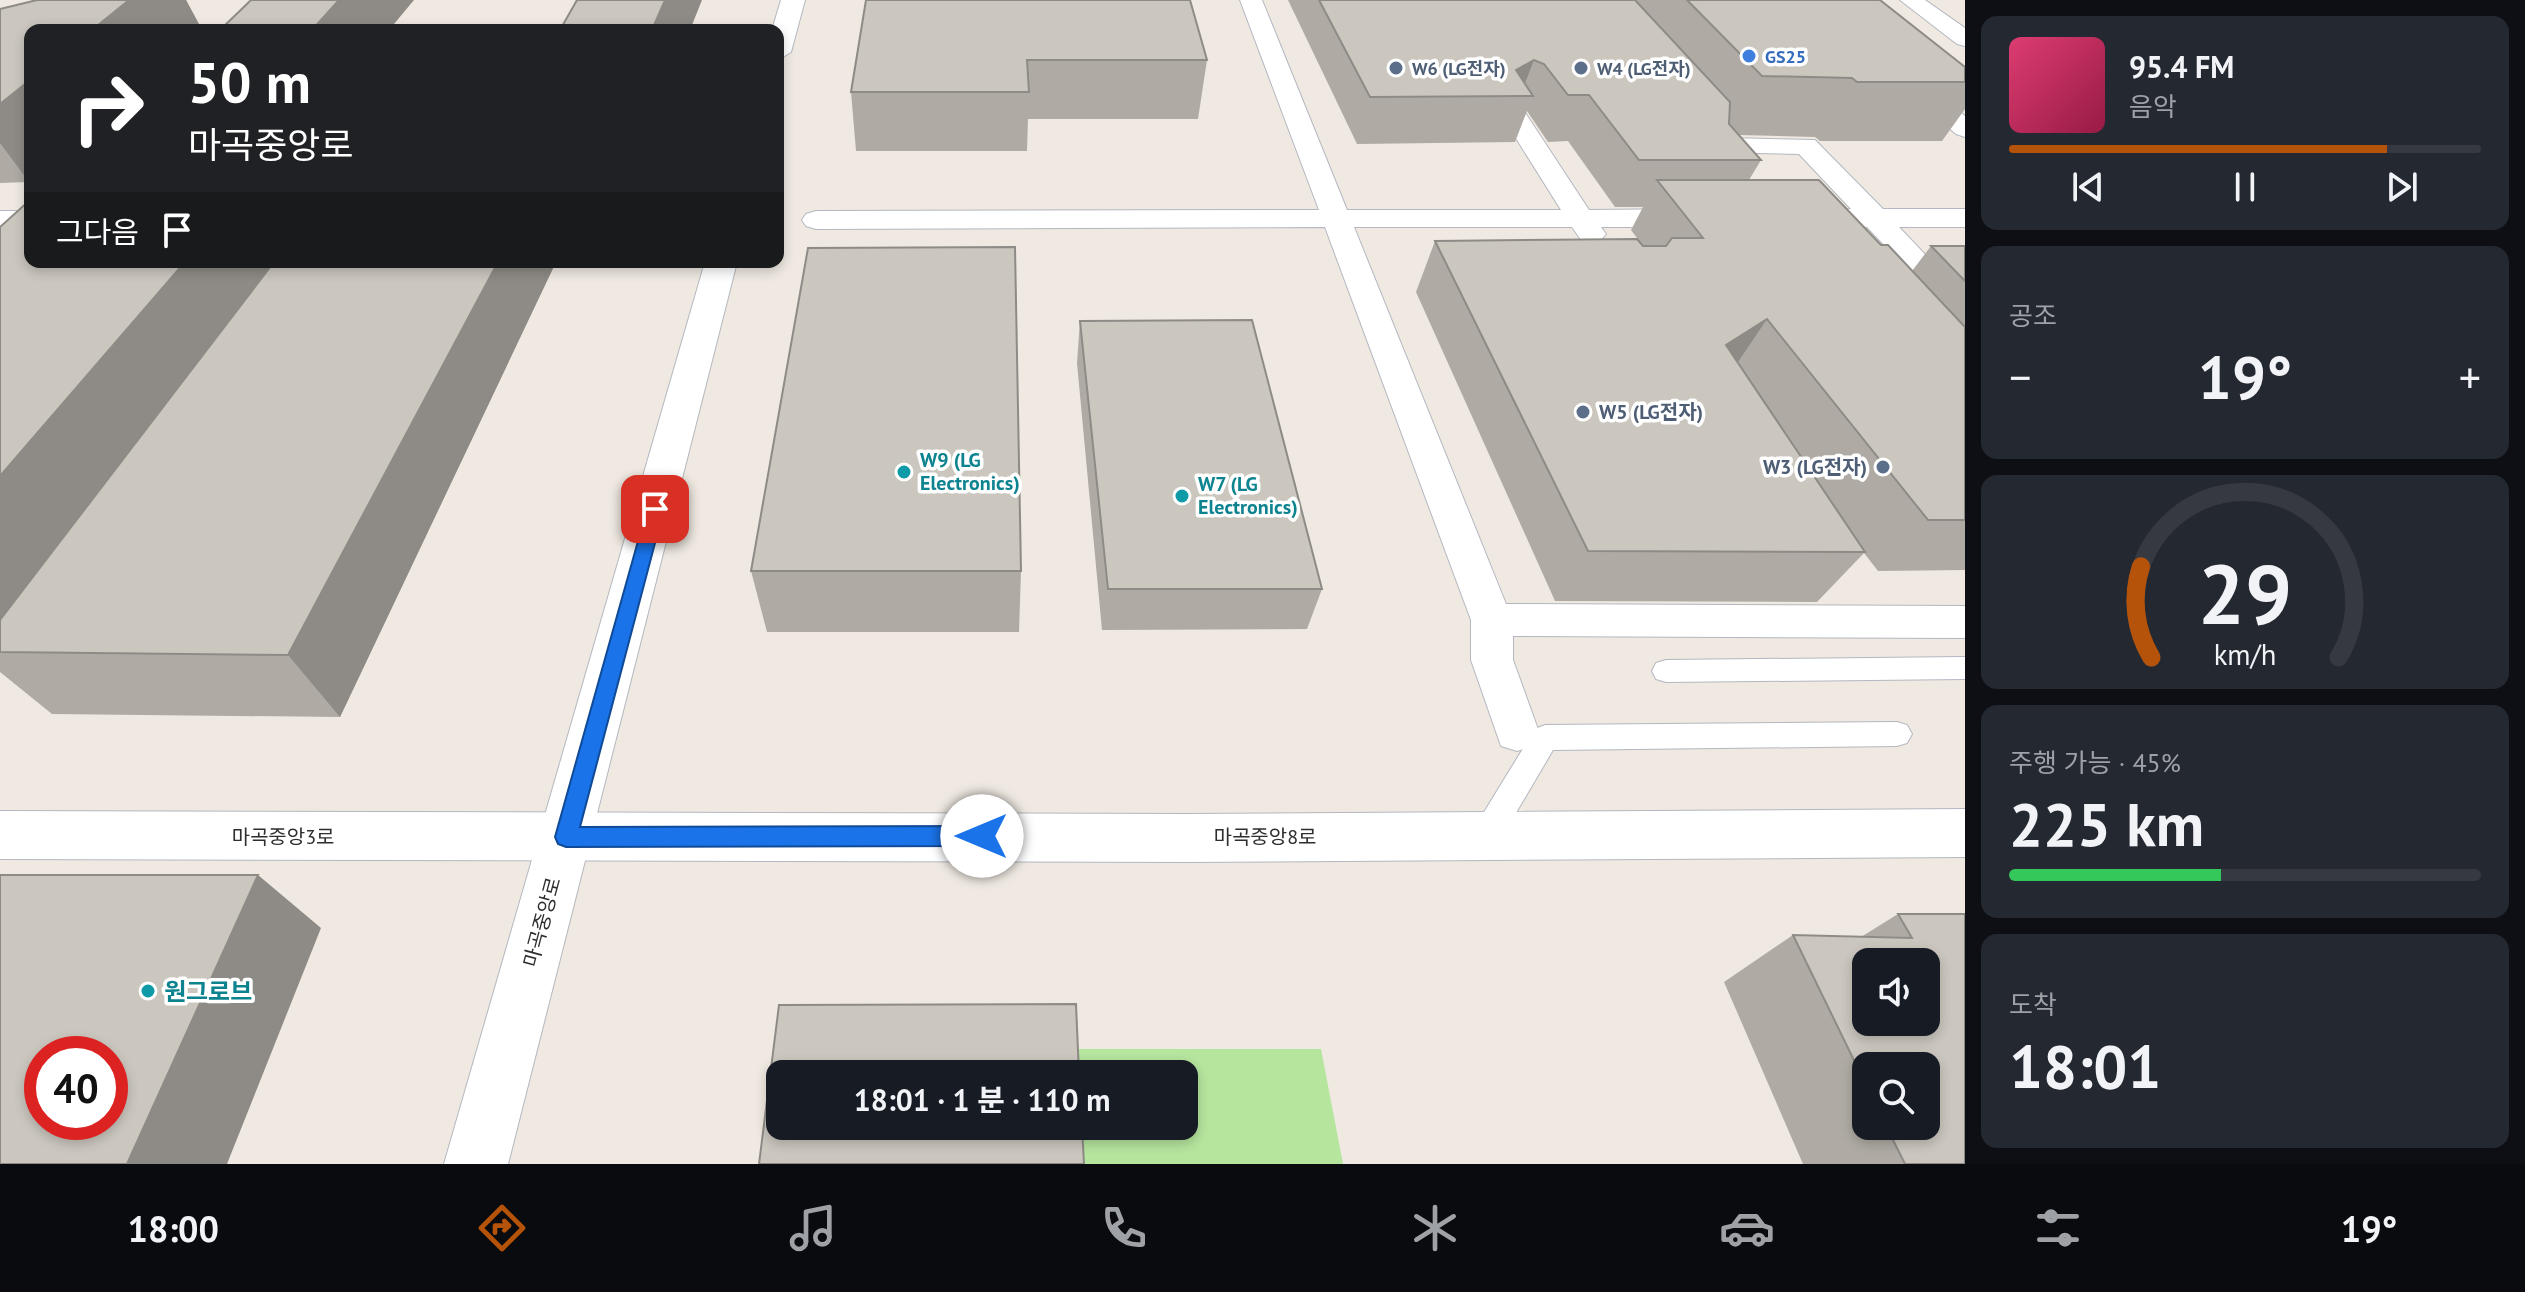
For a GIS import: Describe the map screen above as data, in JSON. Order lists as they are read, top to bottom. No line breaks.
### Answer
{"streets":{"street":["마곡중앙3로","마곡중앙8로","마곡중앙로"]},"crossings":[["마곡중앙3로","마곡중앙8로"],["마곡중앙3로","마곡중앙로"],["마곡중앙8로","마곡중앙로"]],"places":["GS25","W6 (LG전자)","W4 (LG전자)","W5 (LG전자)","W3 (LG전자)","W9 (LG Electronics)","W7 (LG Electronics)","원그로브"],"page":{"turn":["50 m","마곡중앙로"],"song":["95.4 FM","음악"],"then":"그다음","tile":["공조",["주행 가능 · 45%","225 km"],["도착","18:01"]],"heat":["−","19°","+"],"limit":"40","trip":"18:01 · 1 분 · 110 m","tabs":["18:00","19°"],"gauge":["29","km/h"]}}
